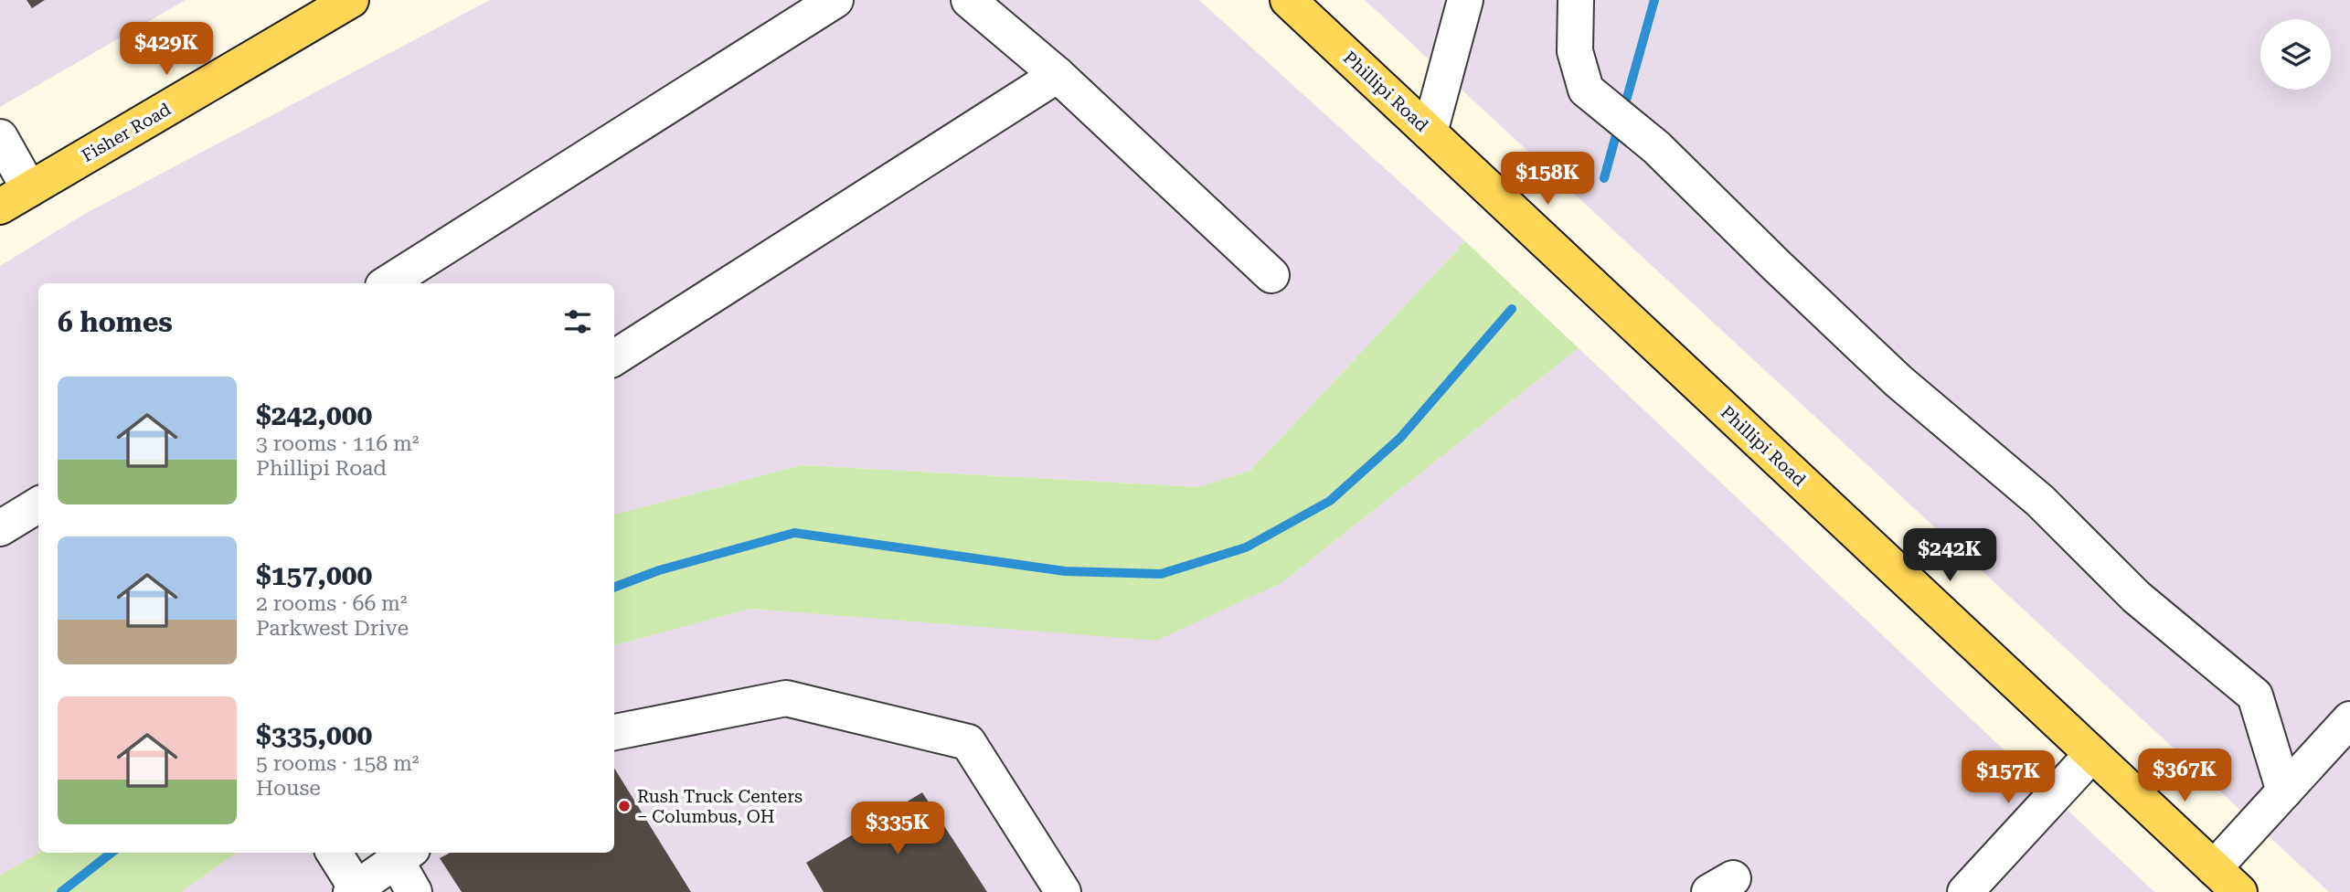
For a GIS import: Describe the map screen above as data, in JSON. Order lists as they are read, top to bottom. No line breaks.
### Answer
{"streets":{"main road":["Phillipi Road","Fisher Road"]},"places":["Rush Truck Centers – Columbus, OH"],"page":{"price":["$429K","$158K","$242K","$367K","$157K","$335K"],"heading":"6 homes","list":[{"name":"$242,000","note":"3 rooms · 116 m² · Phillipi Road"},{"name":"$157,000","note":"2 rooms · 66 m² · Parkwest Drive"},{"name":"$335,000","note":"5 rooms · 158 m² · House"}]}}
